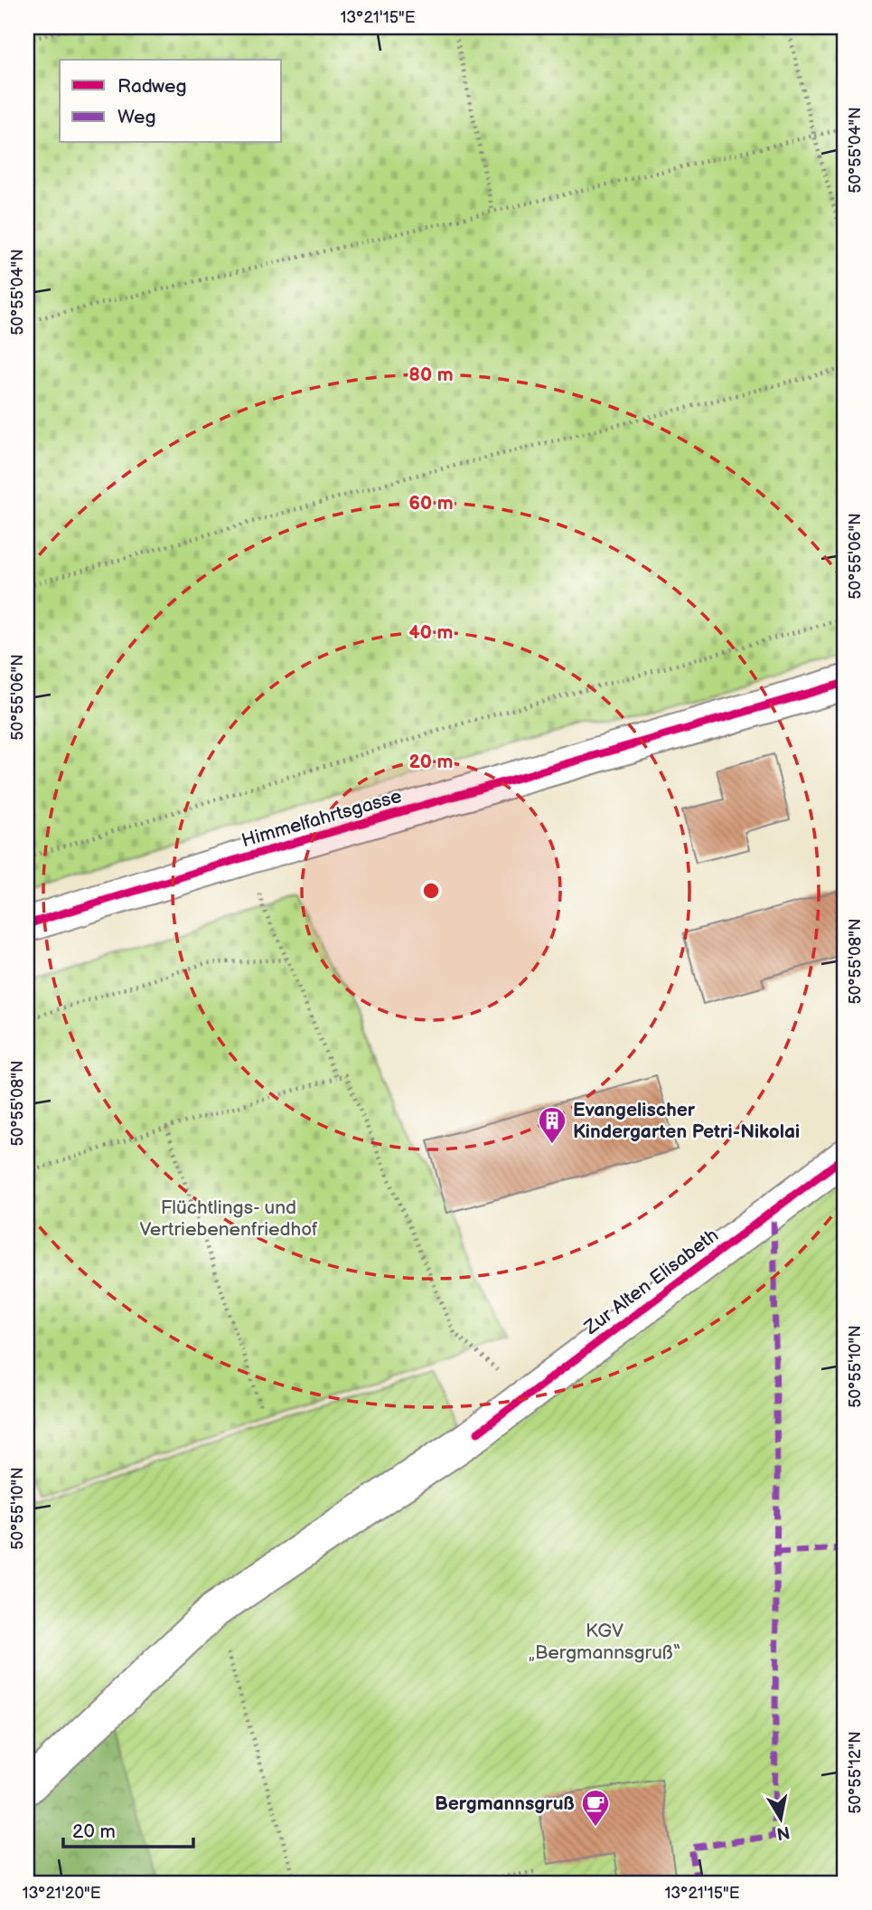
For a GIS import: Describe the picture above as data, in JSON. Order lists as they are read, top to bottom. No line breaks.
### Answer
{"streets":{"street":["Himmelfahrtsgasse","Zur Alten Elisabeth"]},"parks":["Flüchtlings- und Vertriebenenfriedhof","KGV „Bergmannsgruß“"],"places":{"building":["Evangelischer Kindergarten Petri-Nikolai"],"cafe":["Bergmannsgruß"]},"legend":["Radweg","Weg"],"scale_bar":"20 m","north":"bottom","coordinates":["13°21'15\"E","50°55'04\"N","50°55'06\"N","50°55'08\"N","50°55'10\"N","50°55'12\"N","13°21'20\"E"],"rings":["80 m","60 m","40 m","20 m"]}
